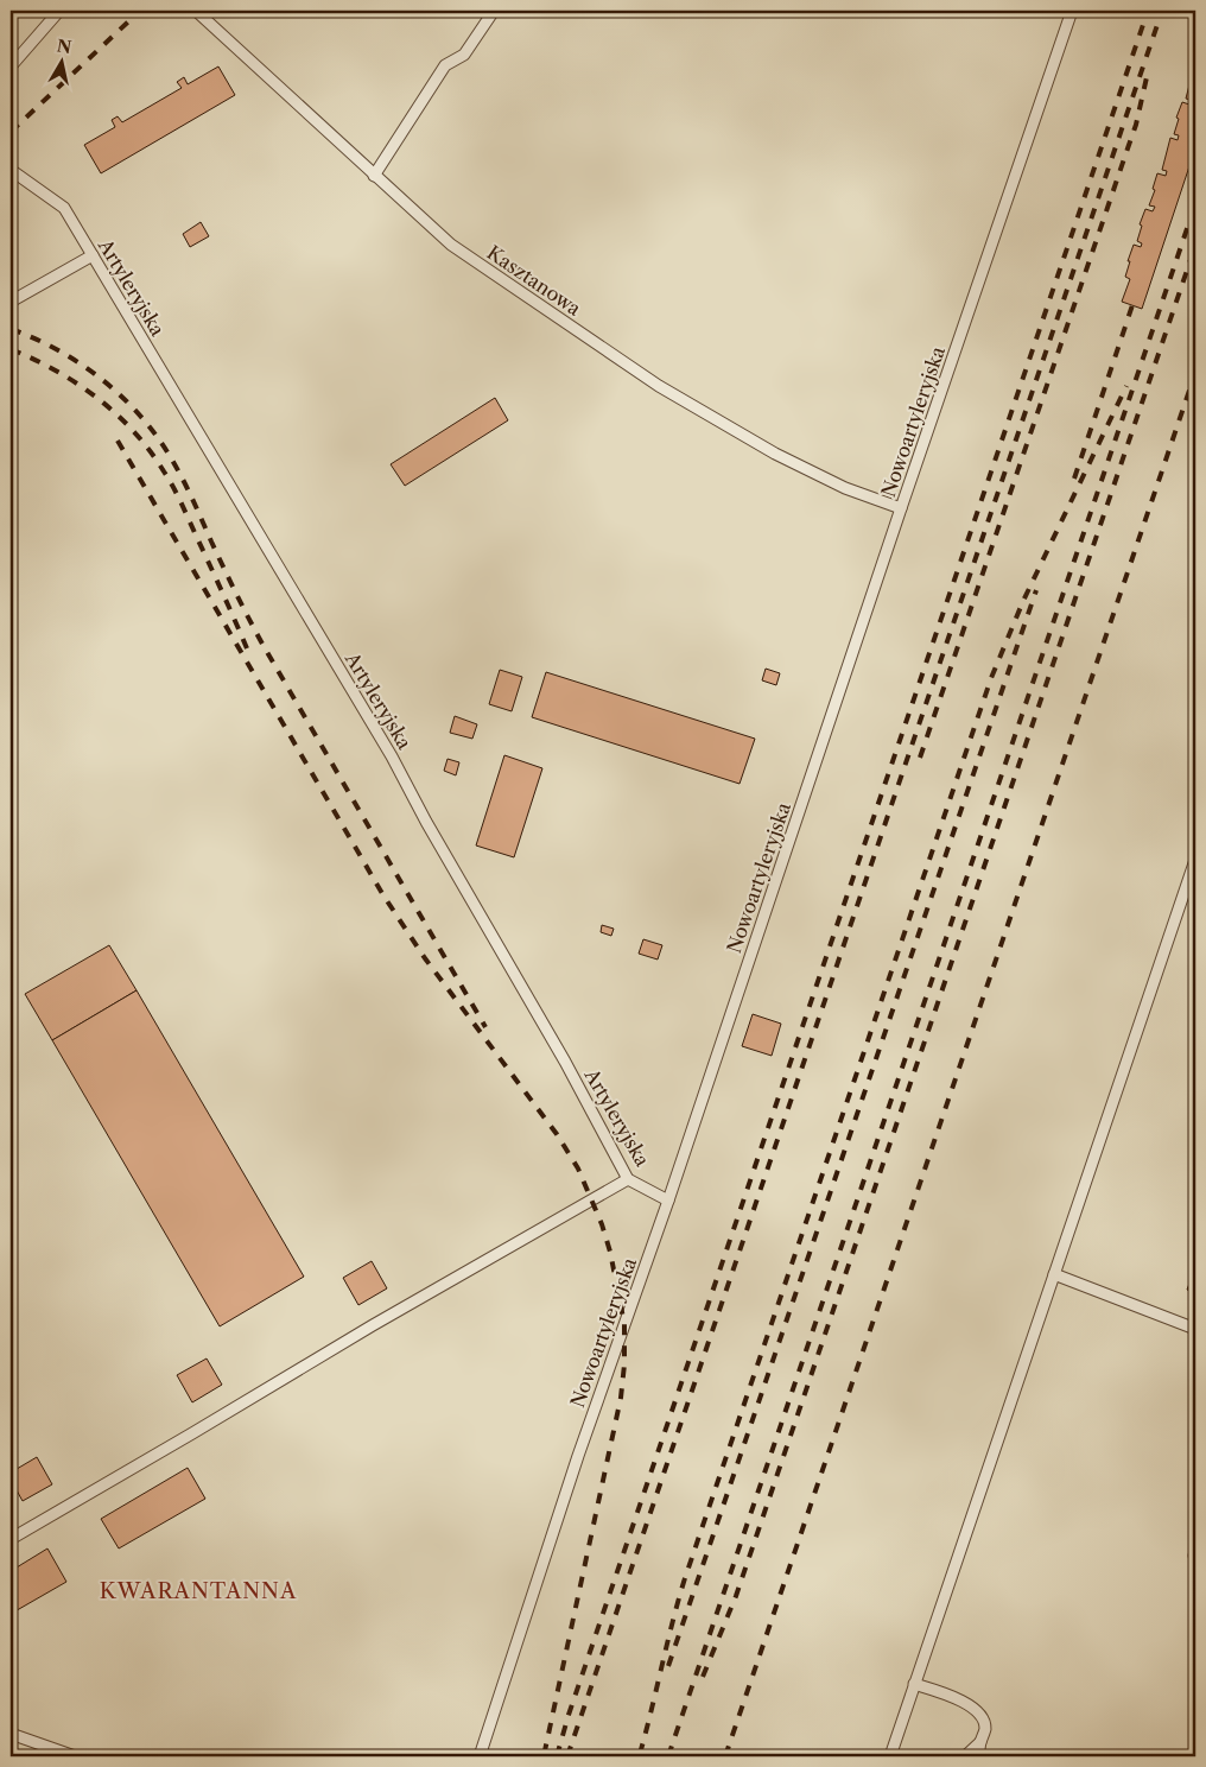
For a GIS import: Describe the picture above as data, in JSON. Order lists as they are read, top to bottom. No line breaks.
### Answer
{"streets":{"lane":["Kasztanowa","Artyleryjska","Nowoartyleryjska"]},"crossings":[["Kasztanowa","Nowoartyleryjska"],["Artyleryjska","Nowoartyleryjska"]],"districts":["KWARANTANNA"],"north":"top"}
